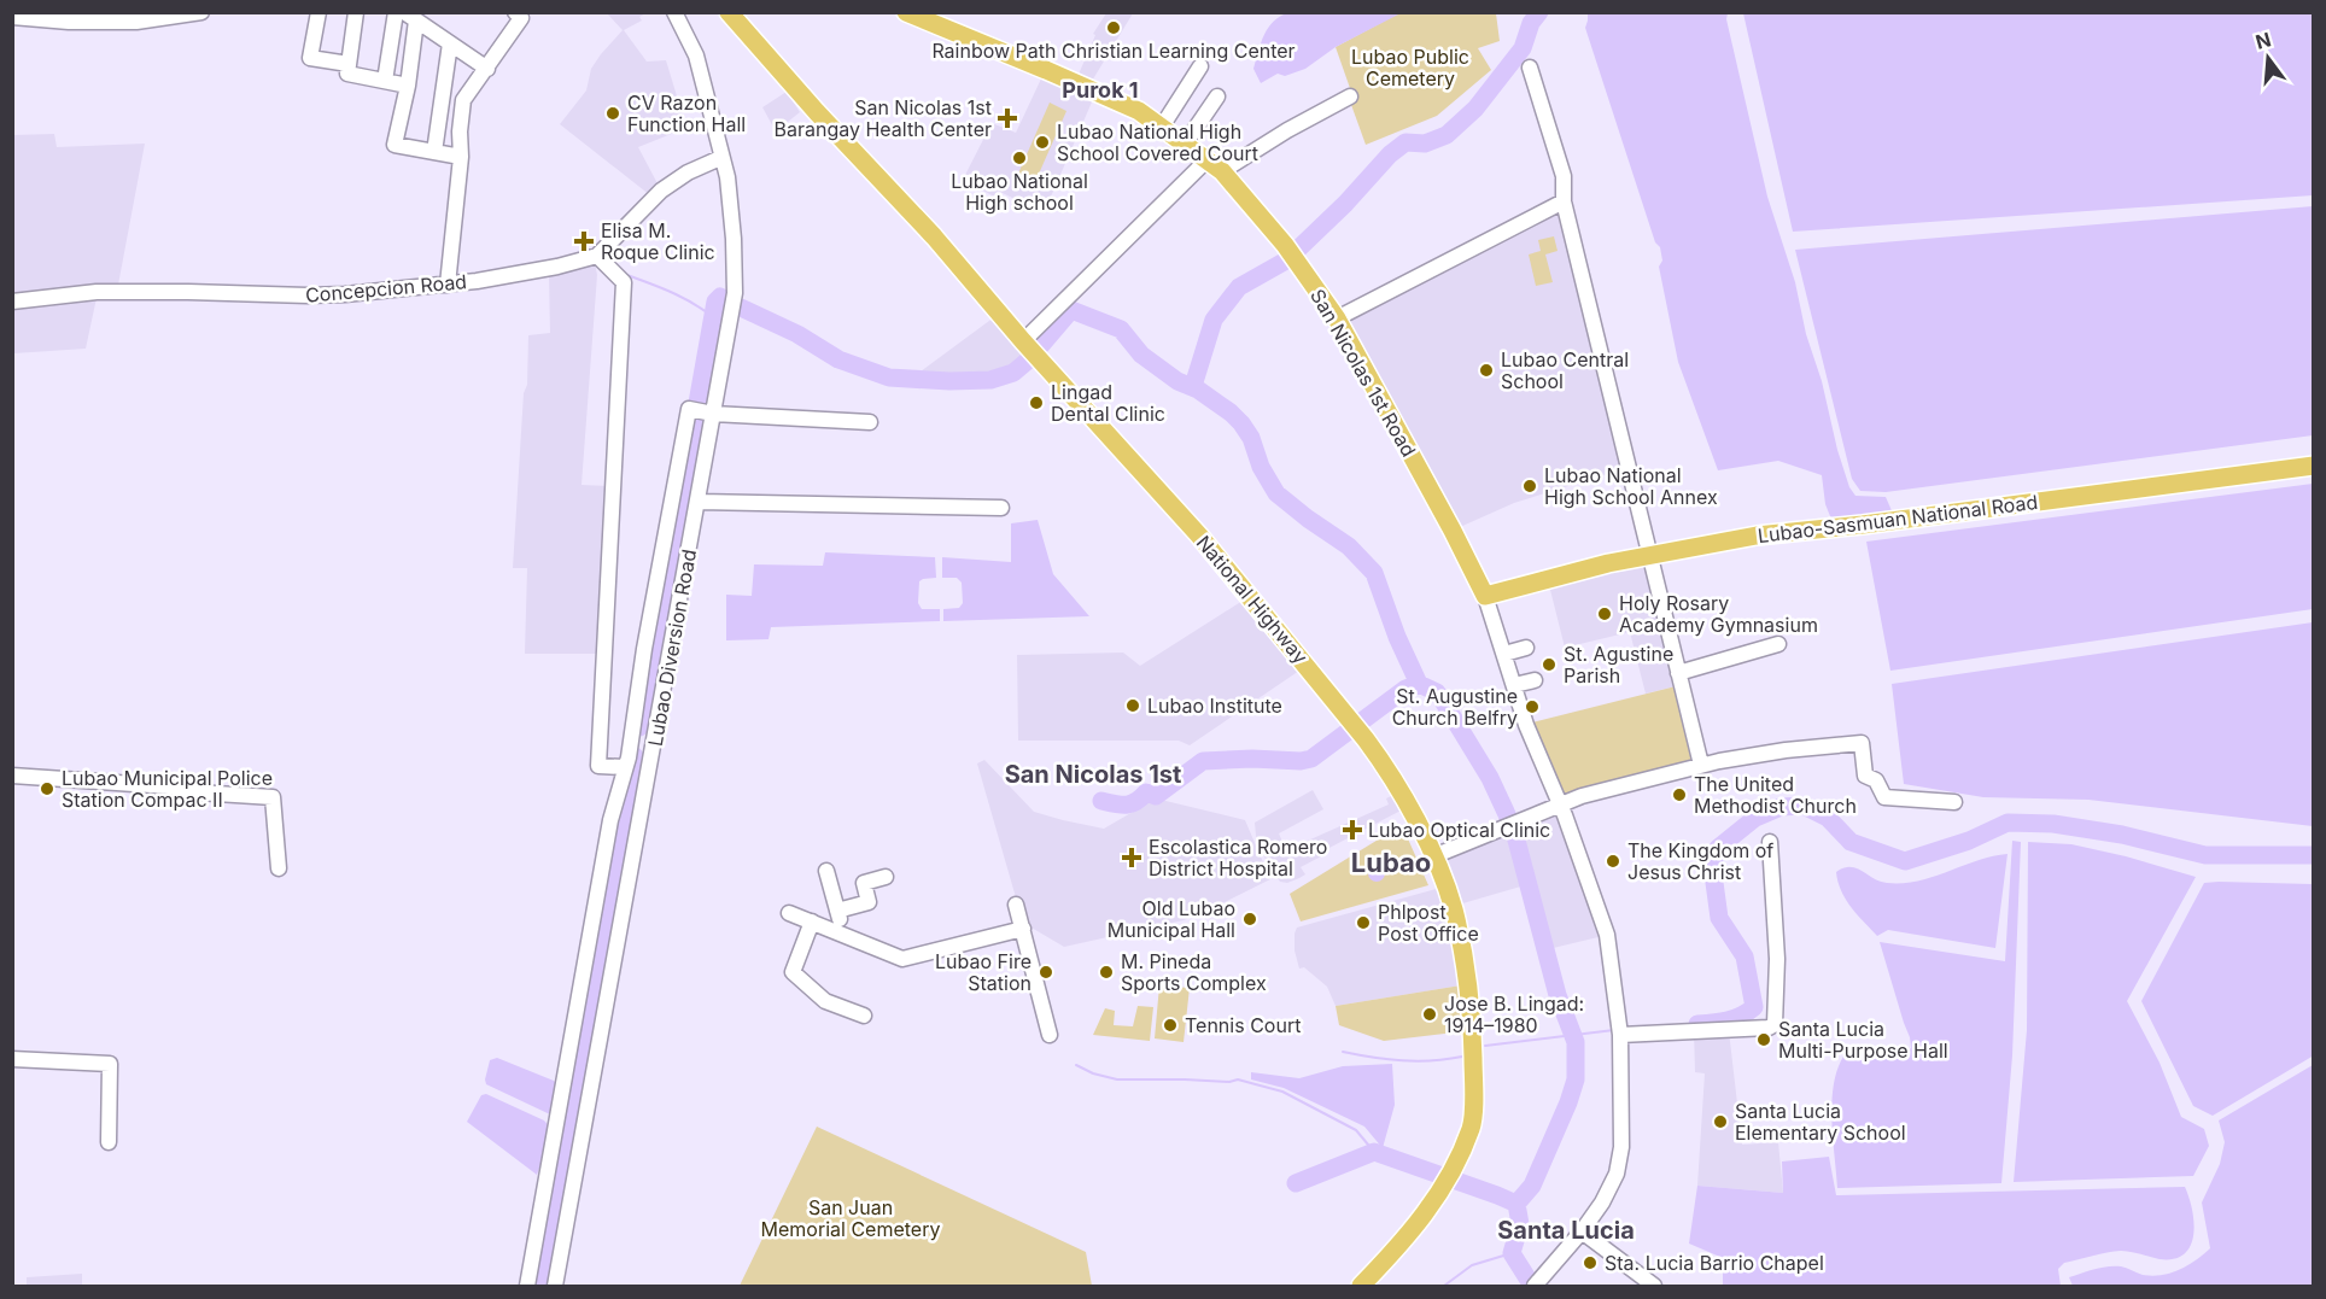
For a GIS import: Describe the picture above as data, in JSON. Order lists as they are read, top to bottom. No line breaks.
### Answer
{"streets":{"main road":["San Nicolas 1st Road","Lubao-Sasmuan National Road","National Highway"],"street":["Concepcion Road","Lubao Diversion Road"]},"crossings":[["San Nicolas 1st Road","Lubao-Sasmuan National Road"]],"districts":["Purok 1","San Nicolas 1st","Lubao","Santa Lucia"],"parks":["Lubao Public Cemetery","San Juan Memorial Cemetery"],"places":{"other":["Rainbow Path Christian Learning Center","CV Razon Function Hall","Lubao National High School Covered Court","Lubao National High school","Lubao Central School","Lingad Dental Clinic","Lubao National High School Annex","Holy Rosary Academy Gymnasium","St. Agustine Parish","Lubao Institute","St. Augustine Church Belfry","Lubao Municipal Police Station Compac II","The United Methodist Church","The Kingdom of Jesus Christ","Old Lubao Municipal Hall","Phlpost Post Office","Lubao Fire Station","M. Pineda Sports Complex","Jose B. Lingad: 1914–1980","Tennis Court","Santa Lucia Multi-Purpose Hall","Santa Lucia Elementary School","Sta. Lucia Barrio Chapel"],"health":["San Nicolas 1st Barangay Health Center","Elisa M. Roque Clinic","Lubao Optical Clinic","Escolastica Romero District Hospital"]},"north":"top"}
